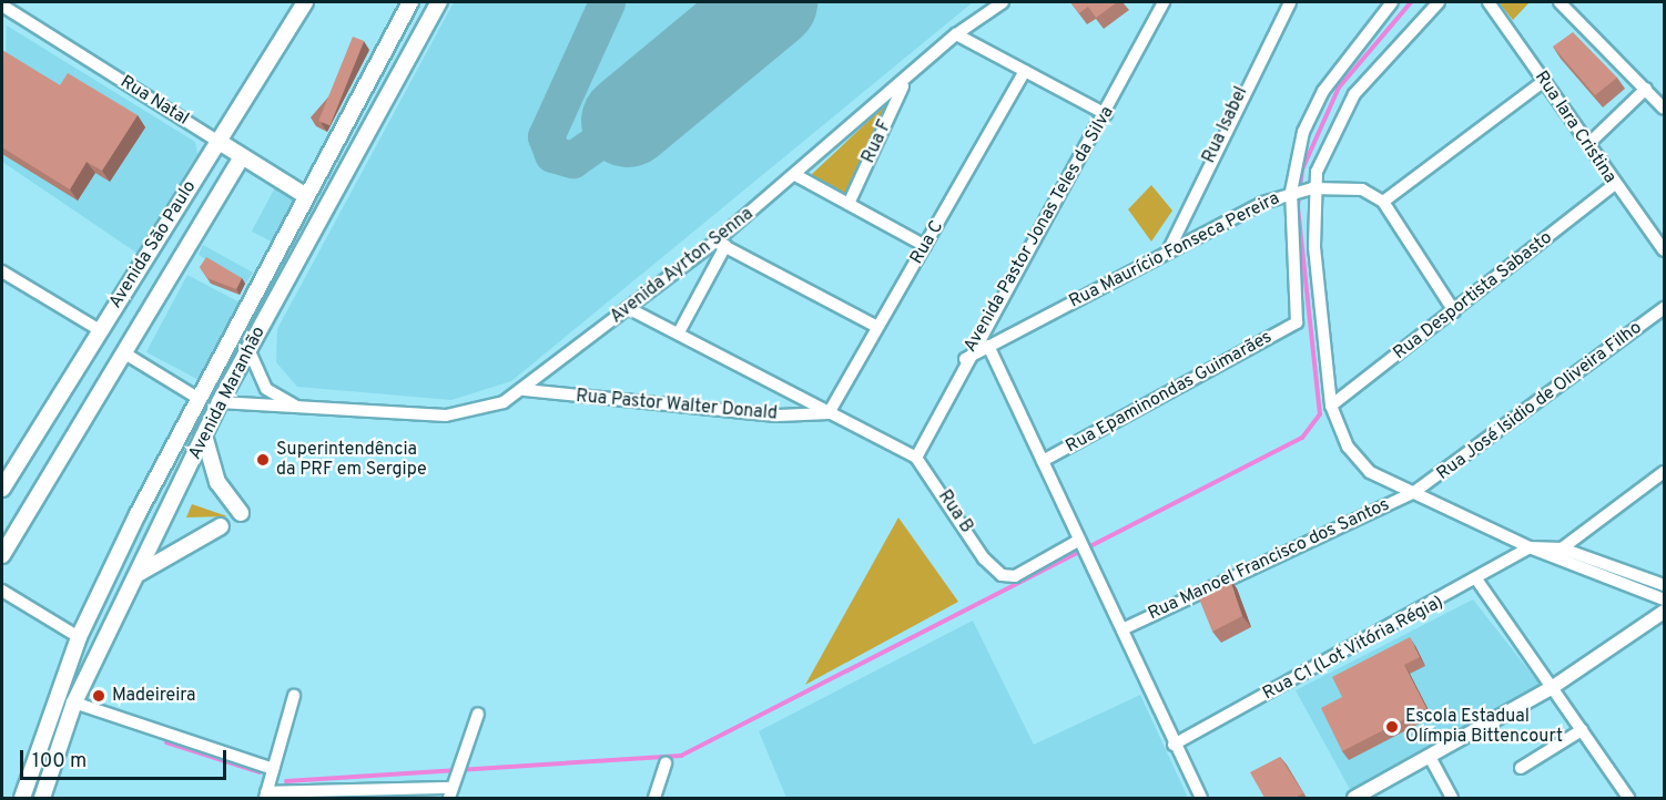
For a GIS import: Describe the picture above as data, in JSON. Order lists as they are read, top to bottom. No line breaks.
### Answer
{"streets":{"main road":["Rua Natal","Avenida São Paulo","Avenida Maranhão"],"street":["Rua Isabel","Rua Iara Cristina","Rua F","Avenida Pastor Jonas Teles da Silva","Rua C","Rua Maurício Fonseca Pereira","Avenida Ayrton Senna","Rua Desportista Sabasto","Rua Epaminondas Guimarães","Rua José Isidio de Oliveira Filho","Rua Pastor Walter Donald","Rua B","Rua Manoel Francisco dos Santos","Rua C1 (Lot Vitória Régia)"]},"crossings":[["Rua Natal","Avenida São Paulo"],["Rua Natal","Avenida Maranhão"],["Rua Isabel","Rua Maurício Fonseca Pereira"],["Rua Iara Cristina","Rua Desportista Sabasto"],["Rua F","Avenida Ayrton Senna"],["Avenida Pastor Jonas Teles da Silva","Rua Maurício Fonseca Pereira"],["Avenida Pastor Jonas Teles da Silva","Rua B"],["Rua C","Rua Pastor Walter Donald"],["Rua C","Rua B"],["Rua Maurício Fonseca Pereira","Rua Epaminondas Guimarães"],["Avenida Ayrton Senna","Avenida Maranhão"],["Avenida Ayrton Senna","Rua Pastor Walter Donald"],["Avenida Ayrton Senna","Rua B"],["Rua José Isidio de Oliveira Filho","Rua Manoel Francisco dos Santos"],["Rua Pastor Walter Donald","Rua B"]],"places":["Superintendência da PRF em Sergipe","Madeireira","Escola Estadual Olímpia Bittencourt"],"scale_bar":"100 m"}
